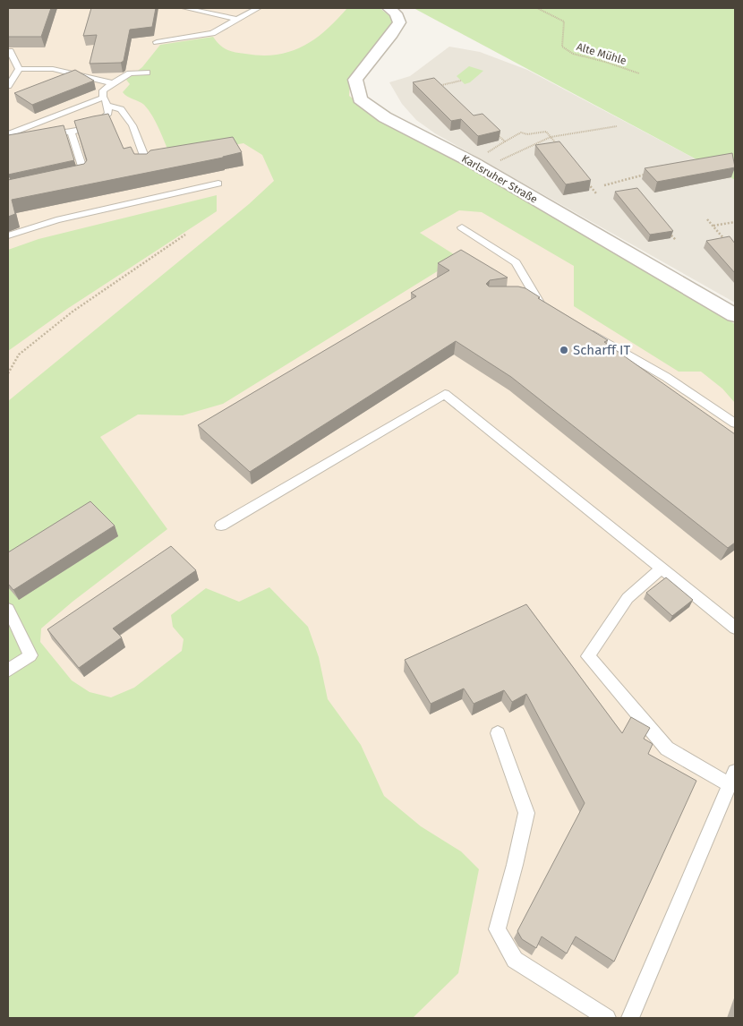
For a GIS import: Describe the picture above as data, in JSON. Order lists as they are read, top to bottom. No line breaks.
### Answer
{"streets":{"street":["Karlsruher Straße"],"path":["Alte Mühle"]},"places":["Scharff IT"]}
